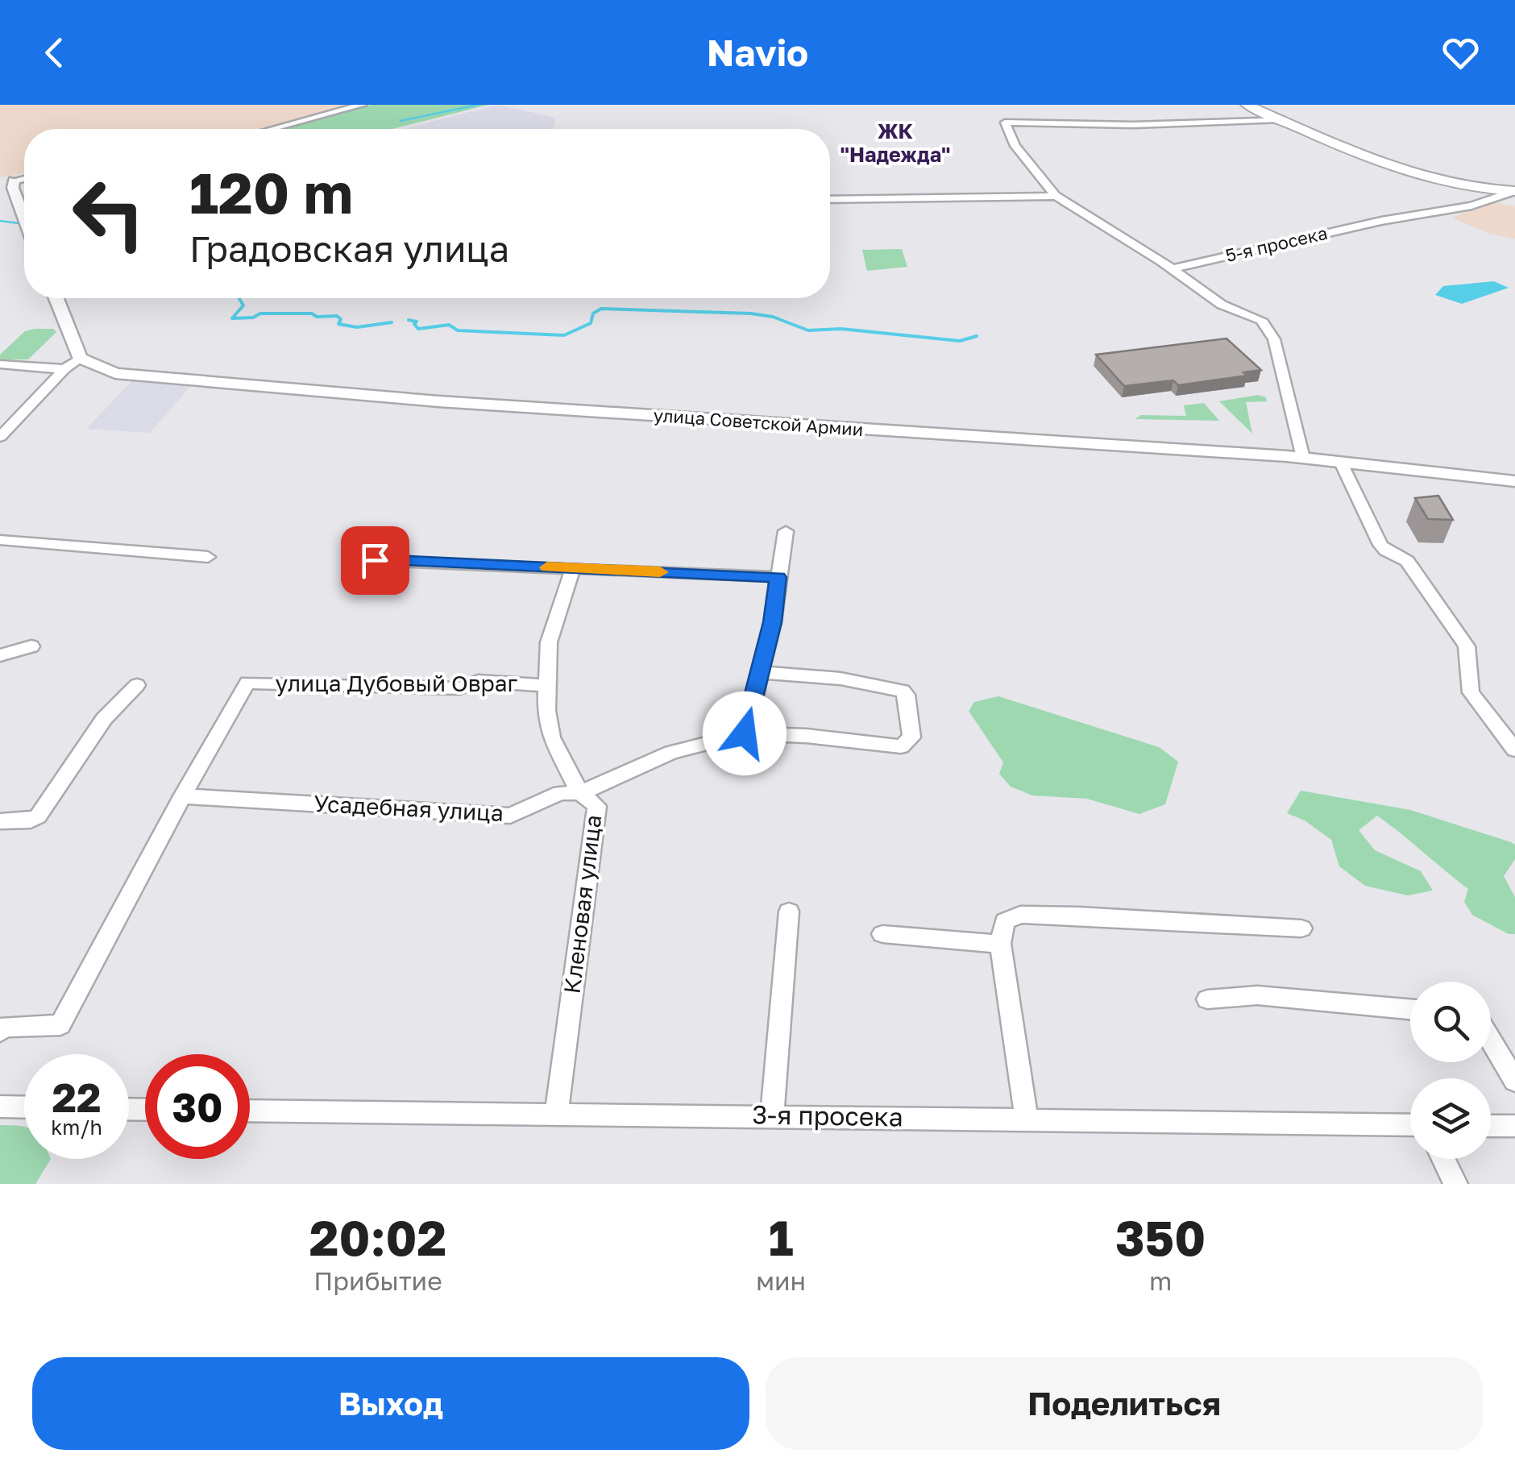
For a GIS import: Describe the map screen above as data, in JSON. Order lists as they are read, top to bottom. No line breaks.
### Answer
{"streets":{"street":["5-я просека","улица Советской Армии","улица Дубовый Овраг","Усадебная улица","Кленовая улица","3-я просека"]},"crossings":[["улица Дубовый Овраг","Усадебная улица"],["улица Дубовый Овраг","Кленовая улица"],["Усадебная улица","Кленовая улица"],["Кленовая улица","3-я просека"]],"districts":["ЖК \"Надежда\""],"page":{"header":"Navio","turn":["120 m","Градовская улица"],"speed":"22 km/h","limit":"30","eta":["20:02","Прибытие","1","мин","350","m"],"buttons":["Выход","Поделиться"]}}
